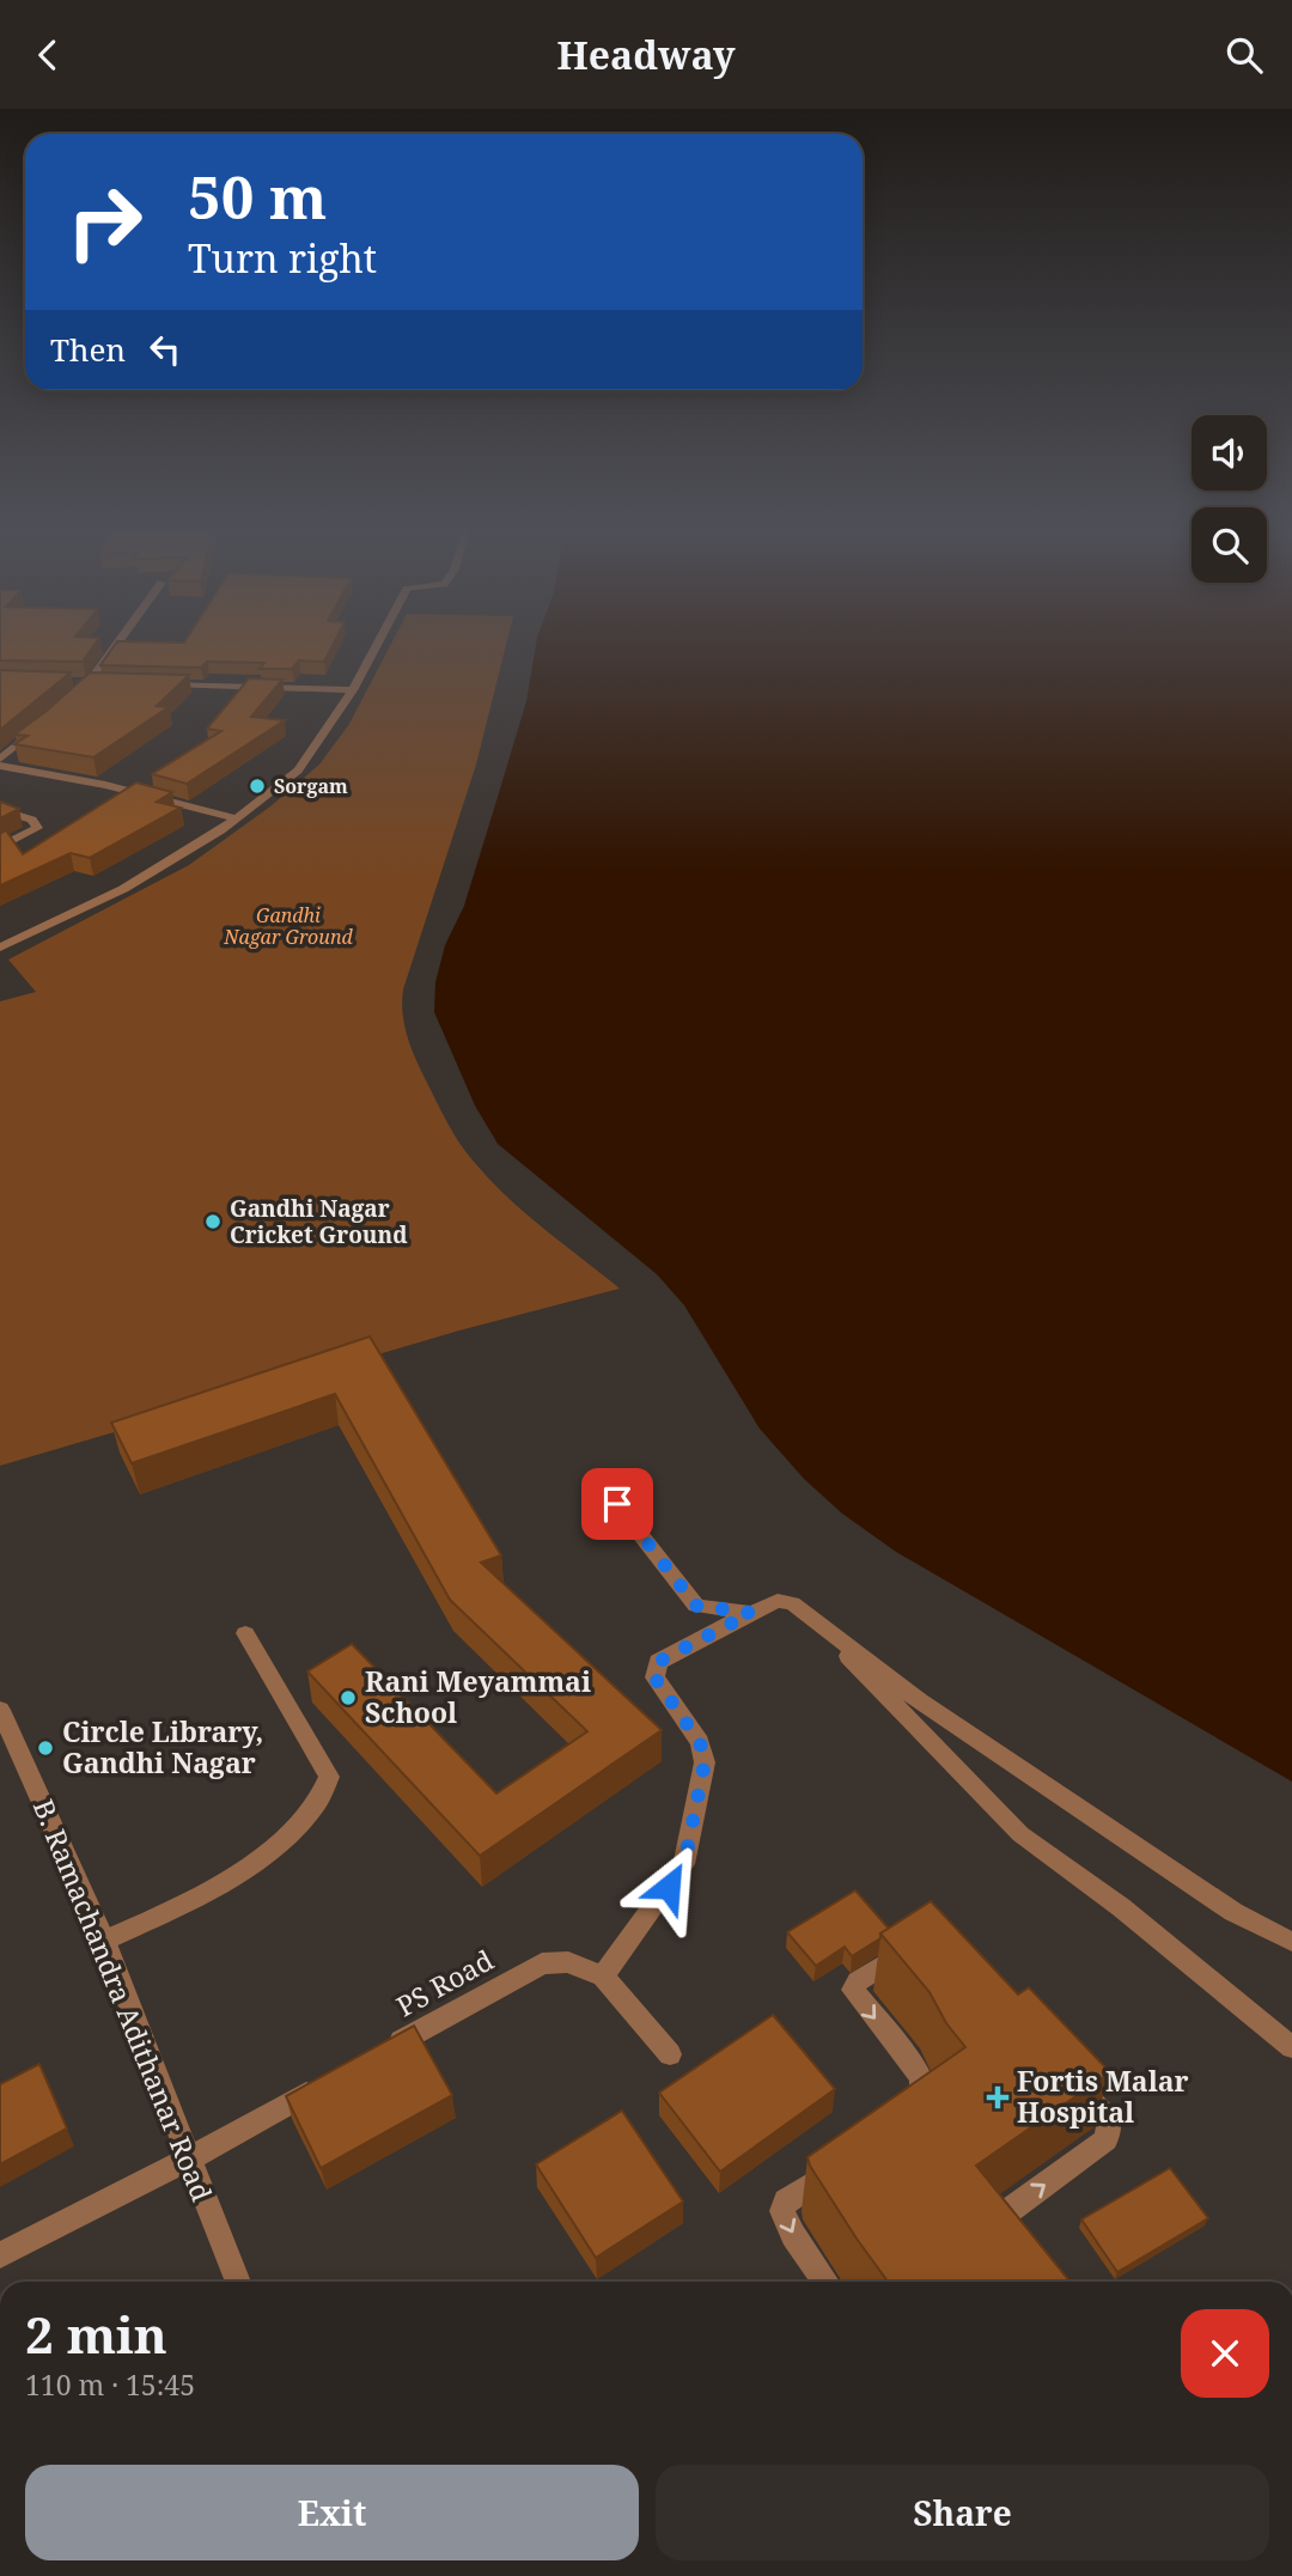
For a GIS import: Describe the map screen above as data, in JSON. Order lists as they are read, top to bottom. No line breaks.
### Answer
{"streets":{"street":["PS Road","B. Ramachandra Adithanar Road"]},"parks":["Gandhi Nagar Ground"],"places":{"other":["Sorgam","Gandhi Nagar Cricket Ground","Rani Meyammai School","Circle Library, Gandhi Nagar"],"health":["Fortis Malar Hospital"]},"page":{"header":"Headway","turn":["50 m","Turn right"],"then":"Then","heading":["2 min","110 m · 15:45"],"buttons":["Exit","Share"]}}
